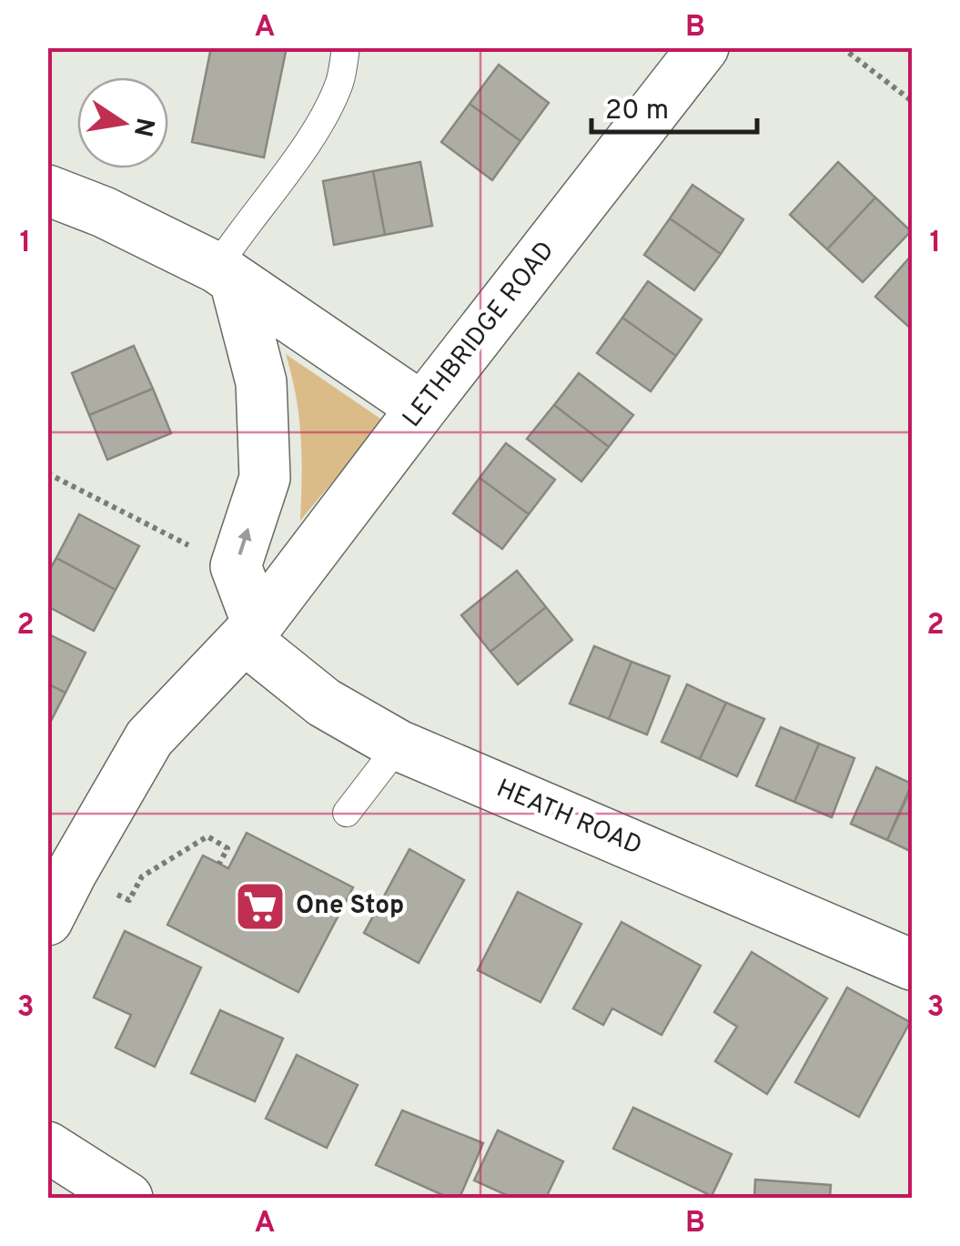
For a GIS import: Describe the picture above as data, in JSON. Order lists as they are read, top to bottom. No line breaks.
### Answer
{"streets":{"street":["LETHBRIDGE ROAD","HEATH ROAD"]},"crossings":[["LETHBRIDGE ROAD","HEATH ROAD"]],"places":{"supermarket":["One Stop"]},"scale_bar":"20 m","north":"right","grid":{"columns":["A","B"],"rows":["1","2","3"]}}
